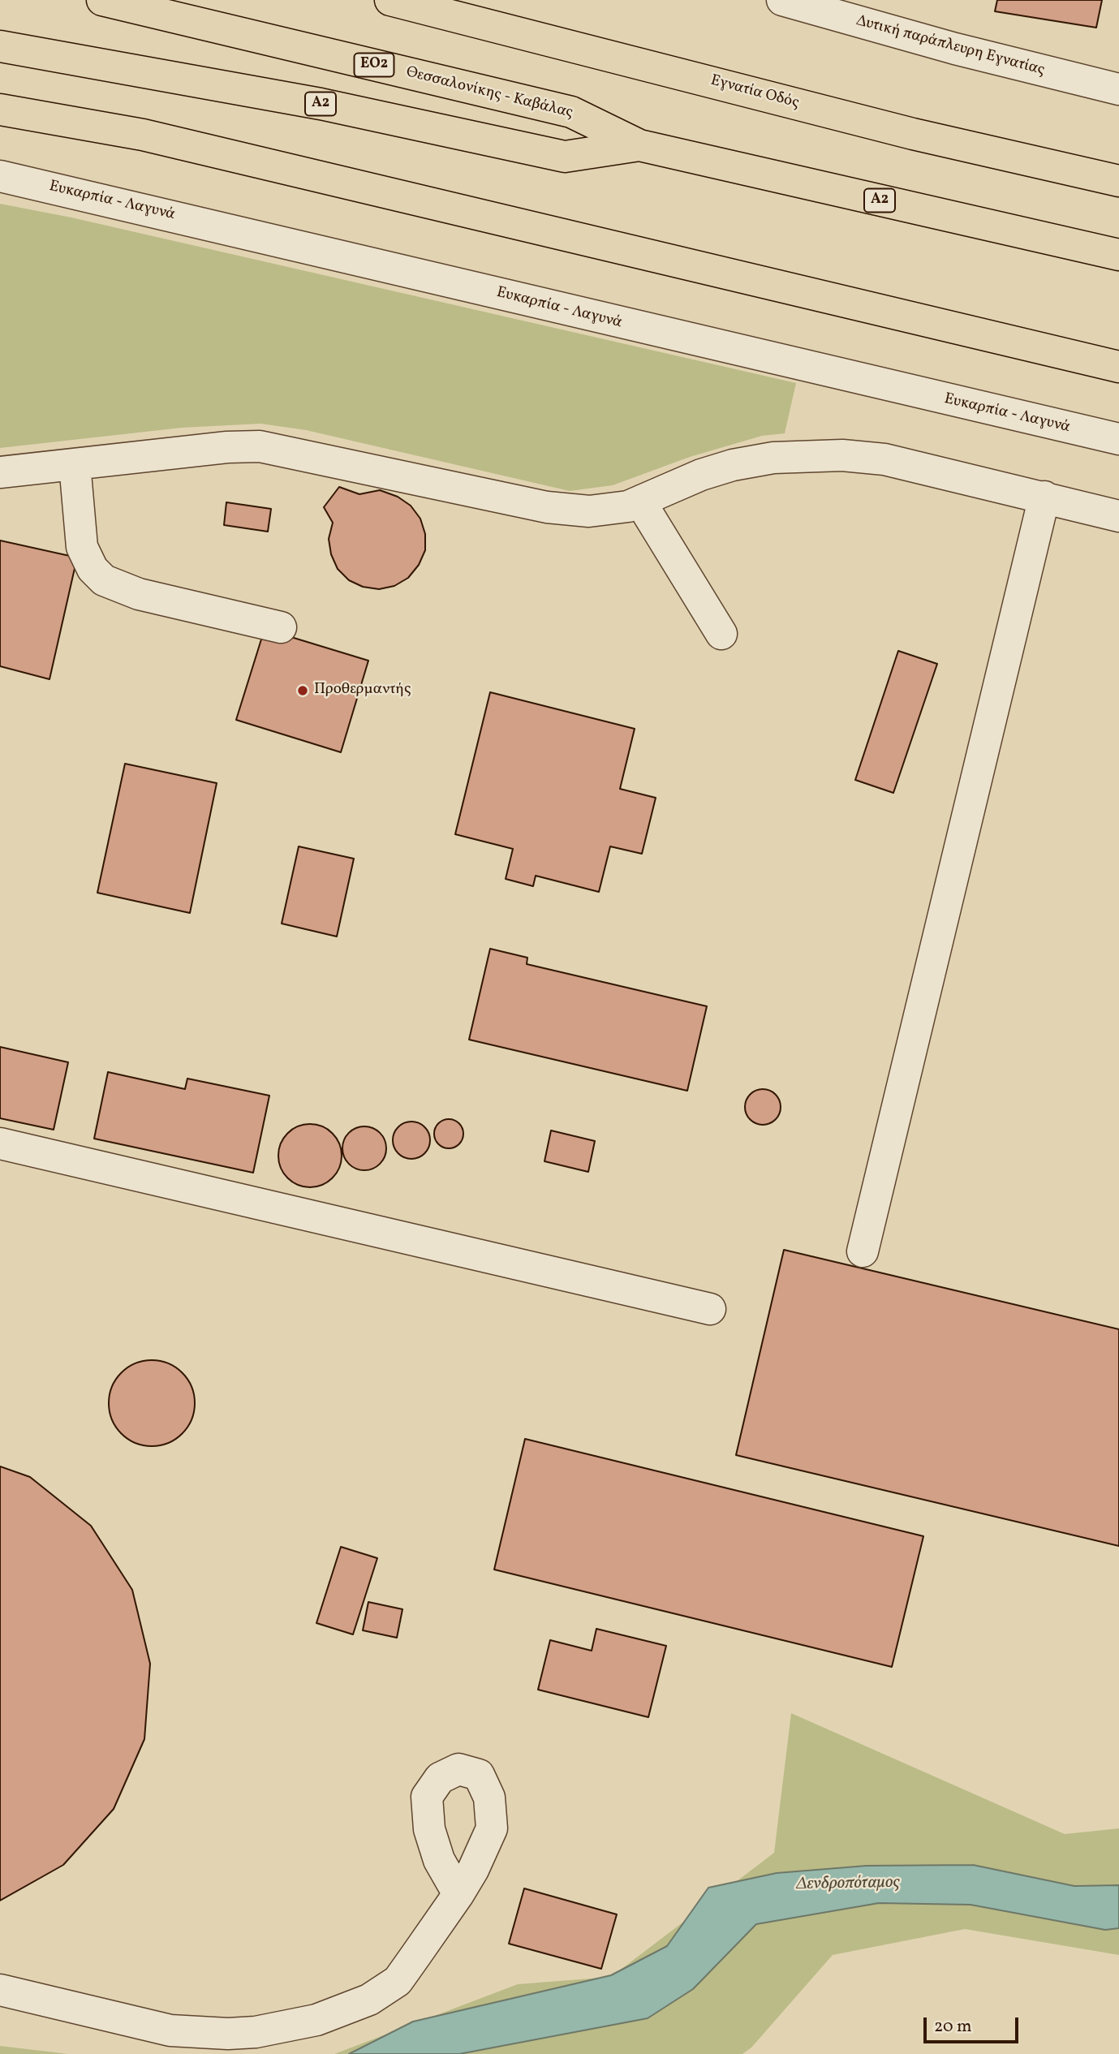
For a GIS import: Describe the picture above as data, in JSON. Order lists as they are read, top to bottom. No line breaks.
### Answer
{"streets":{"highway":["ΕΟ2","Εγνατία Οδός","Θεσσαλονίκης - Καβάλας","Α2"],"street":["Δυτική παράπλευρη Εγνατίας","Ευκαρπία - Λαγυνά"]},"crossings":[["Θεσσαλονίκης - Καβάλας","Α2"]],"water":["Δενδροπόταμος"],"places":["Προθερμαντής"],"scale_bar":"20 m"}
